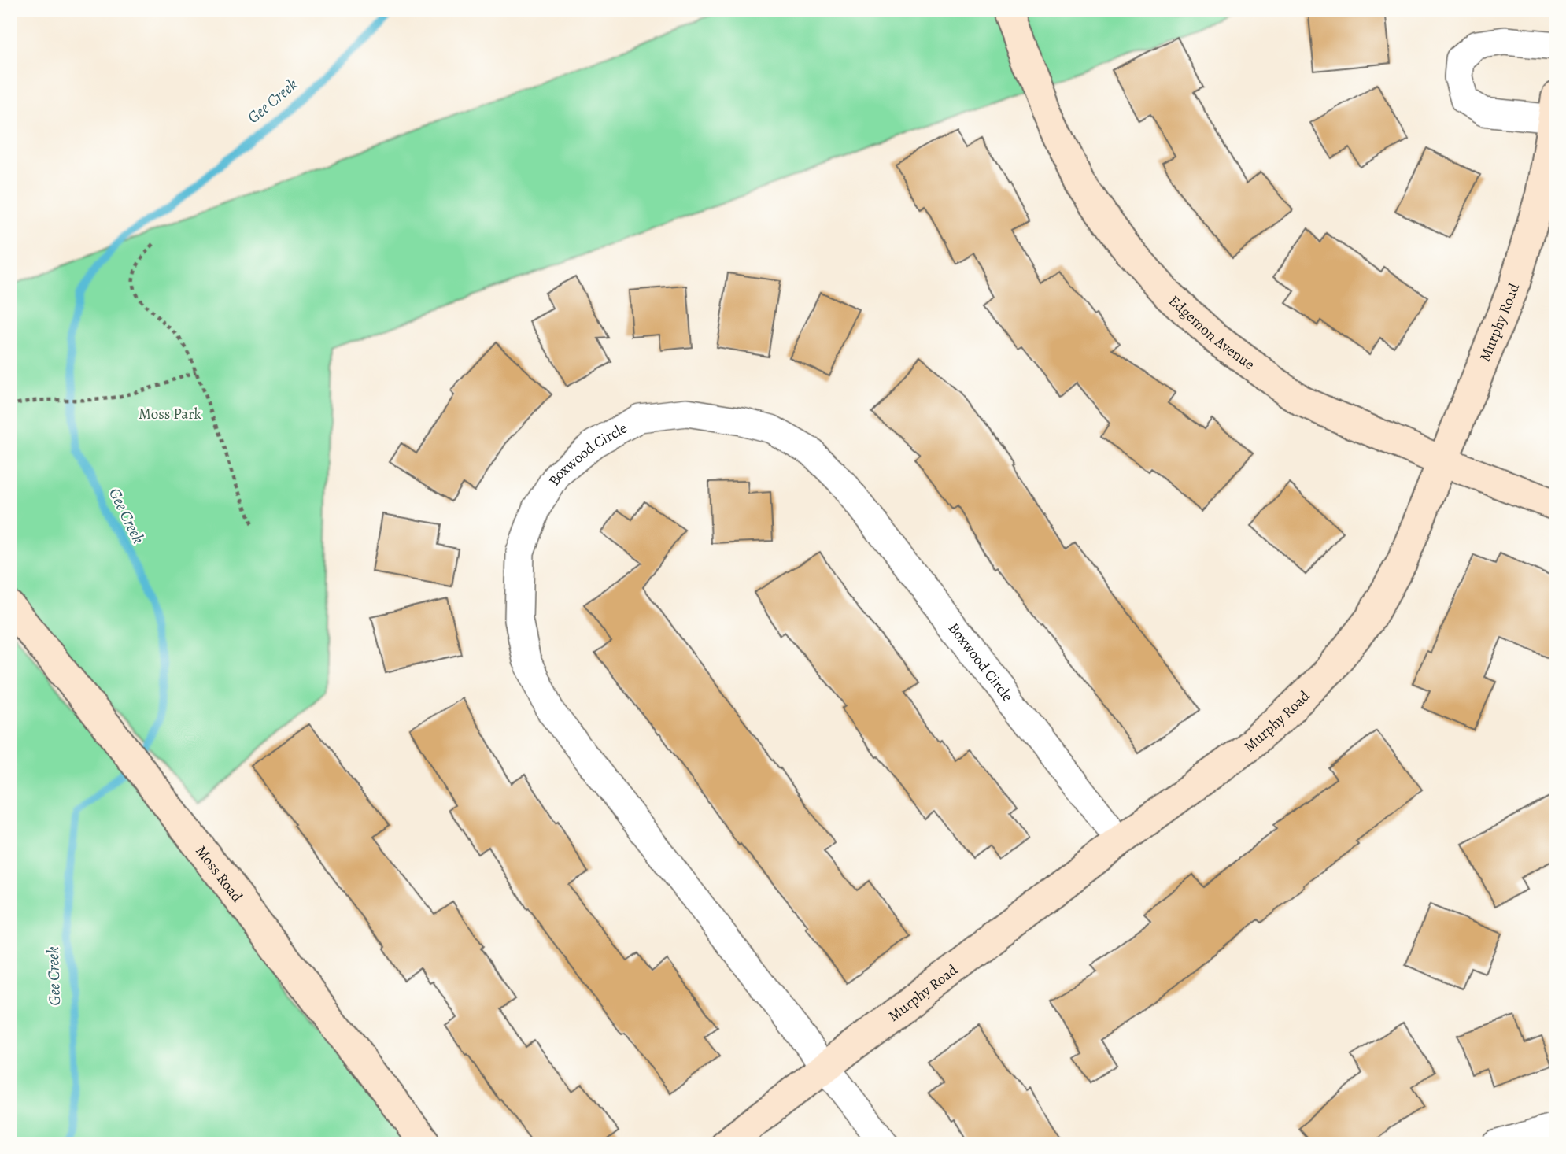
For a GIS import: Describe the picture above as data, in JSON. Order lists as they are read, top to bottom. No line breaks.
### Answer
{"streets":{"street":["Murphy Road","Edgemon Avenue","Boxwood Circle","Moss Road"]},"crossings":[["Murphy Road","Edgemon Avenue"],["Murphy Road","Boxwood Circle"]],"water":["Gee Creek"],"parks":["Moss Park"]}
